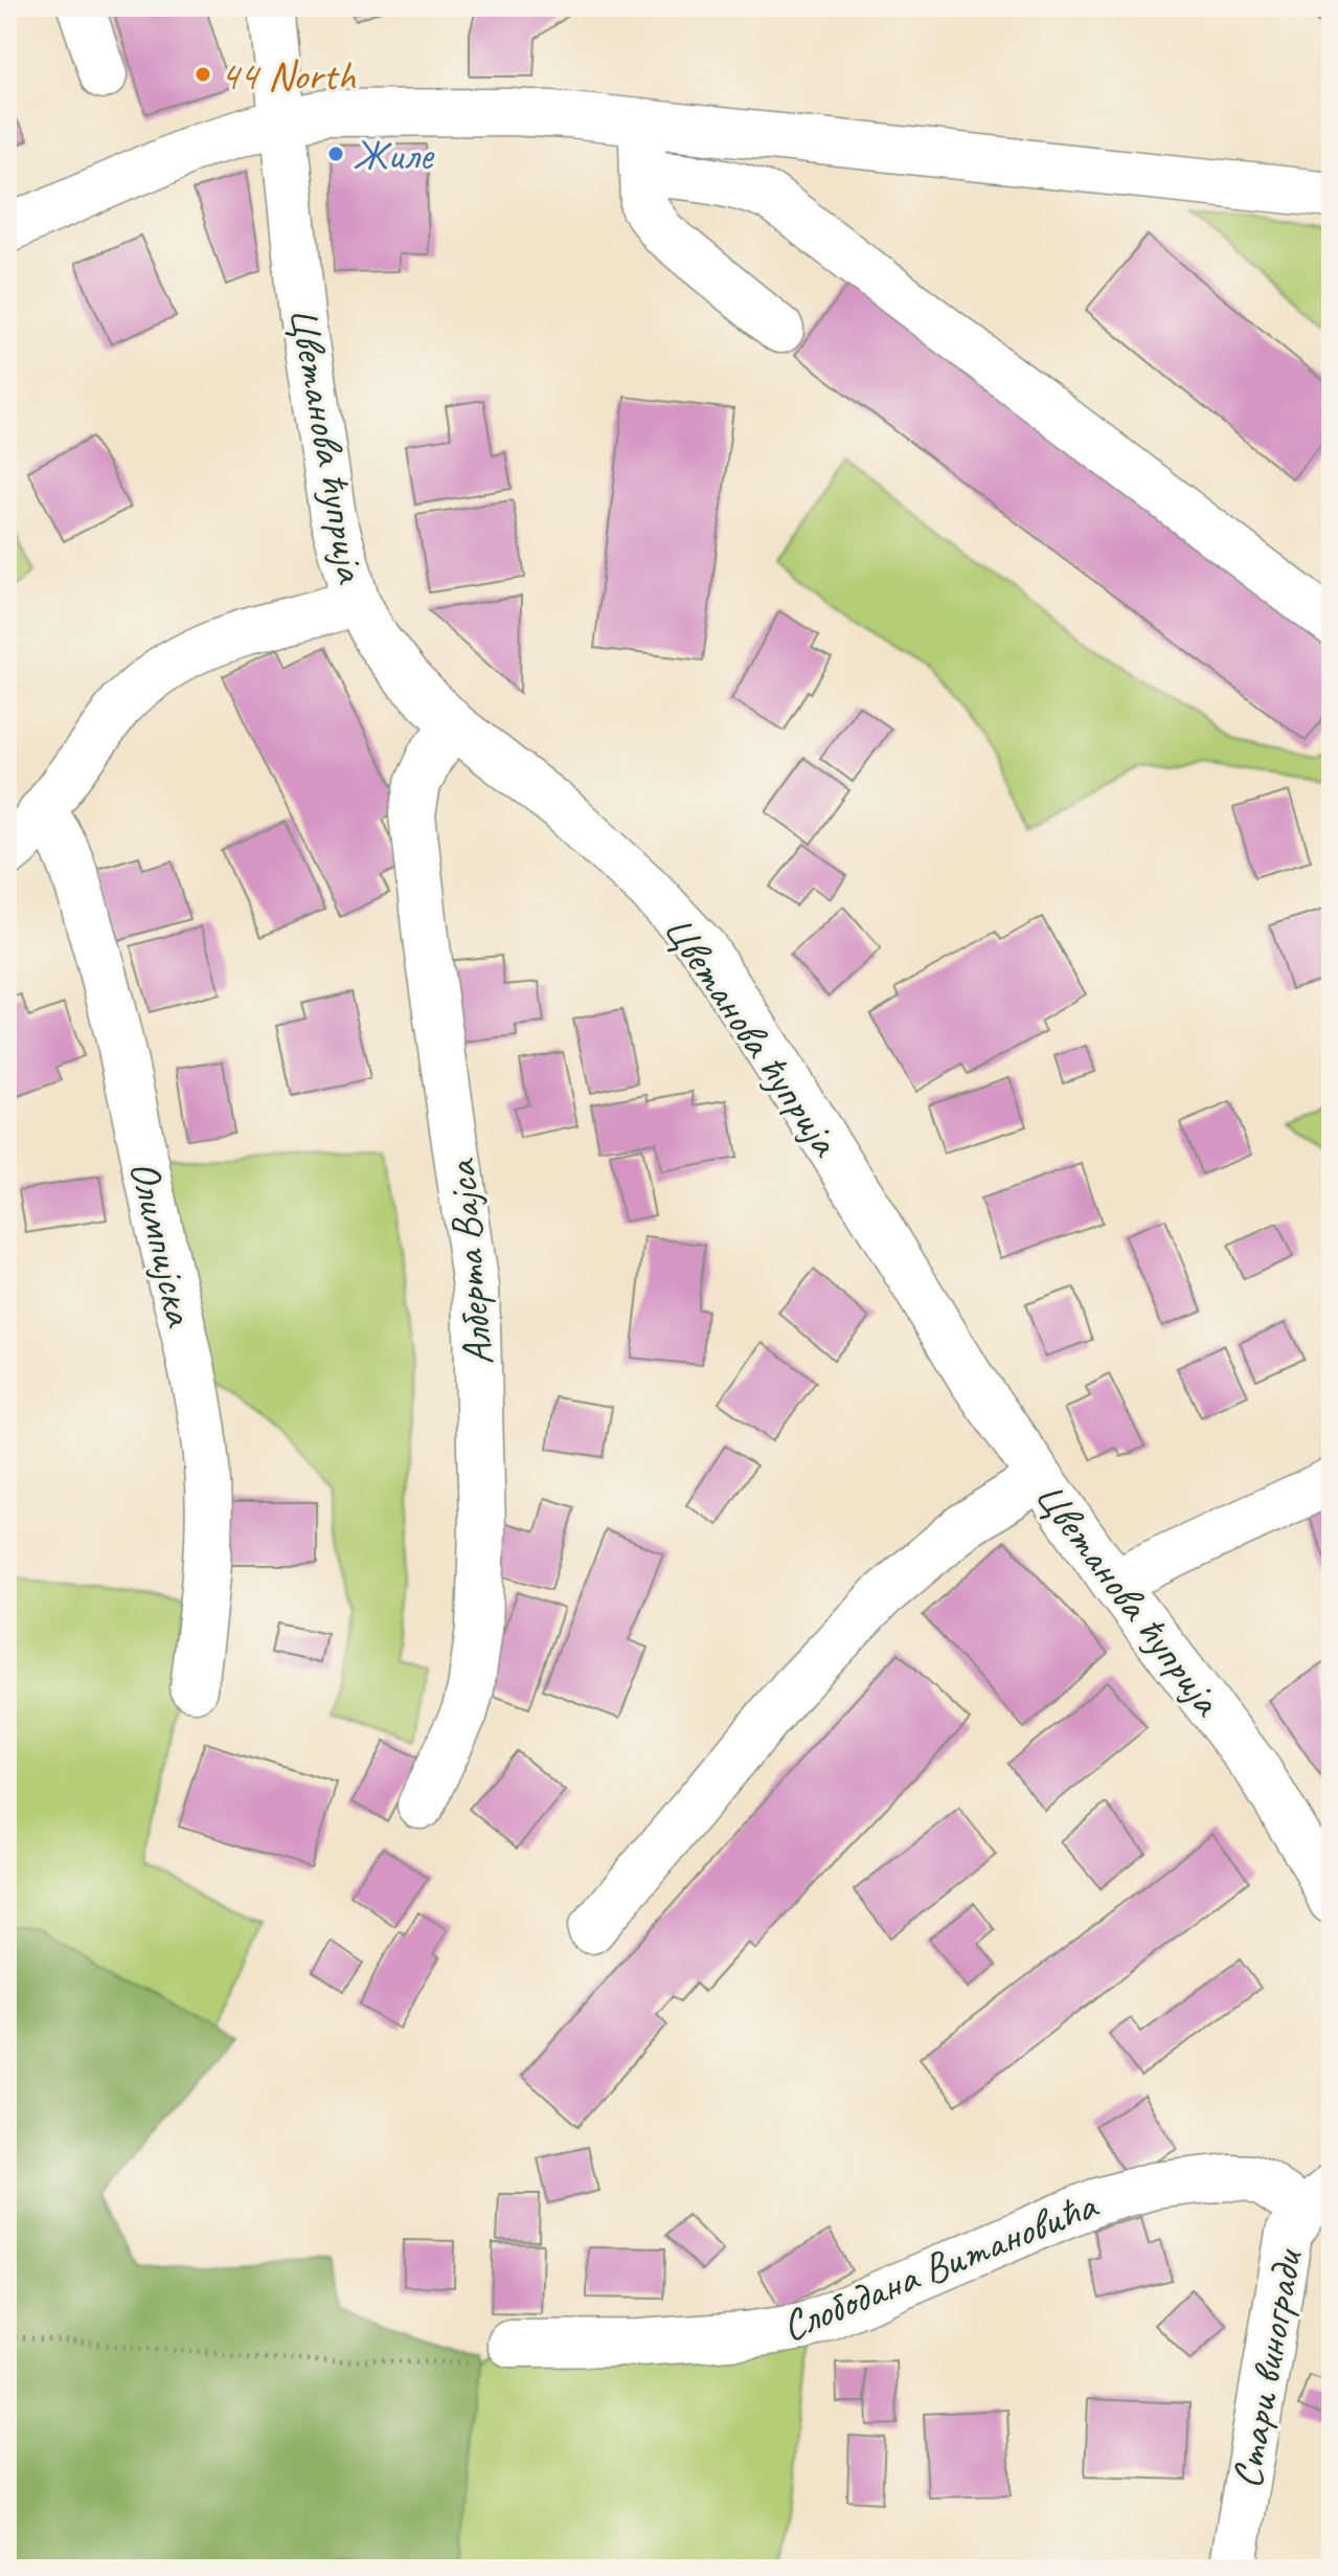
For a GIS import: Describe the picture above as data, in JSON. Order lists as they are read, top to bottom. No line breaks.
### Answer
{"streets":{"street":["Цветанова ћуприја","Олимпијска","Алберта Вајса","Слободана Витановића","Стари виногради"]},"crossings":[["Цветанова ћуприја","Алберта Вајса"],["Слободана Витановића","Стари виногради"]],"places":["44 North","Жиле"]}
